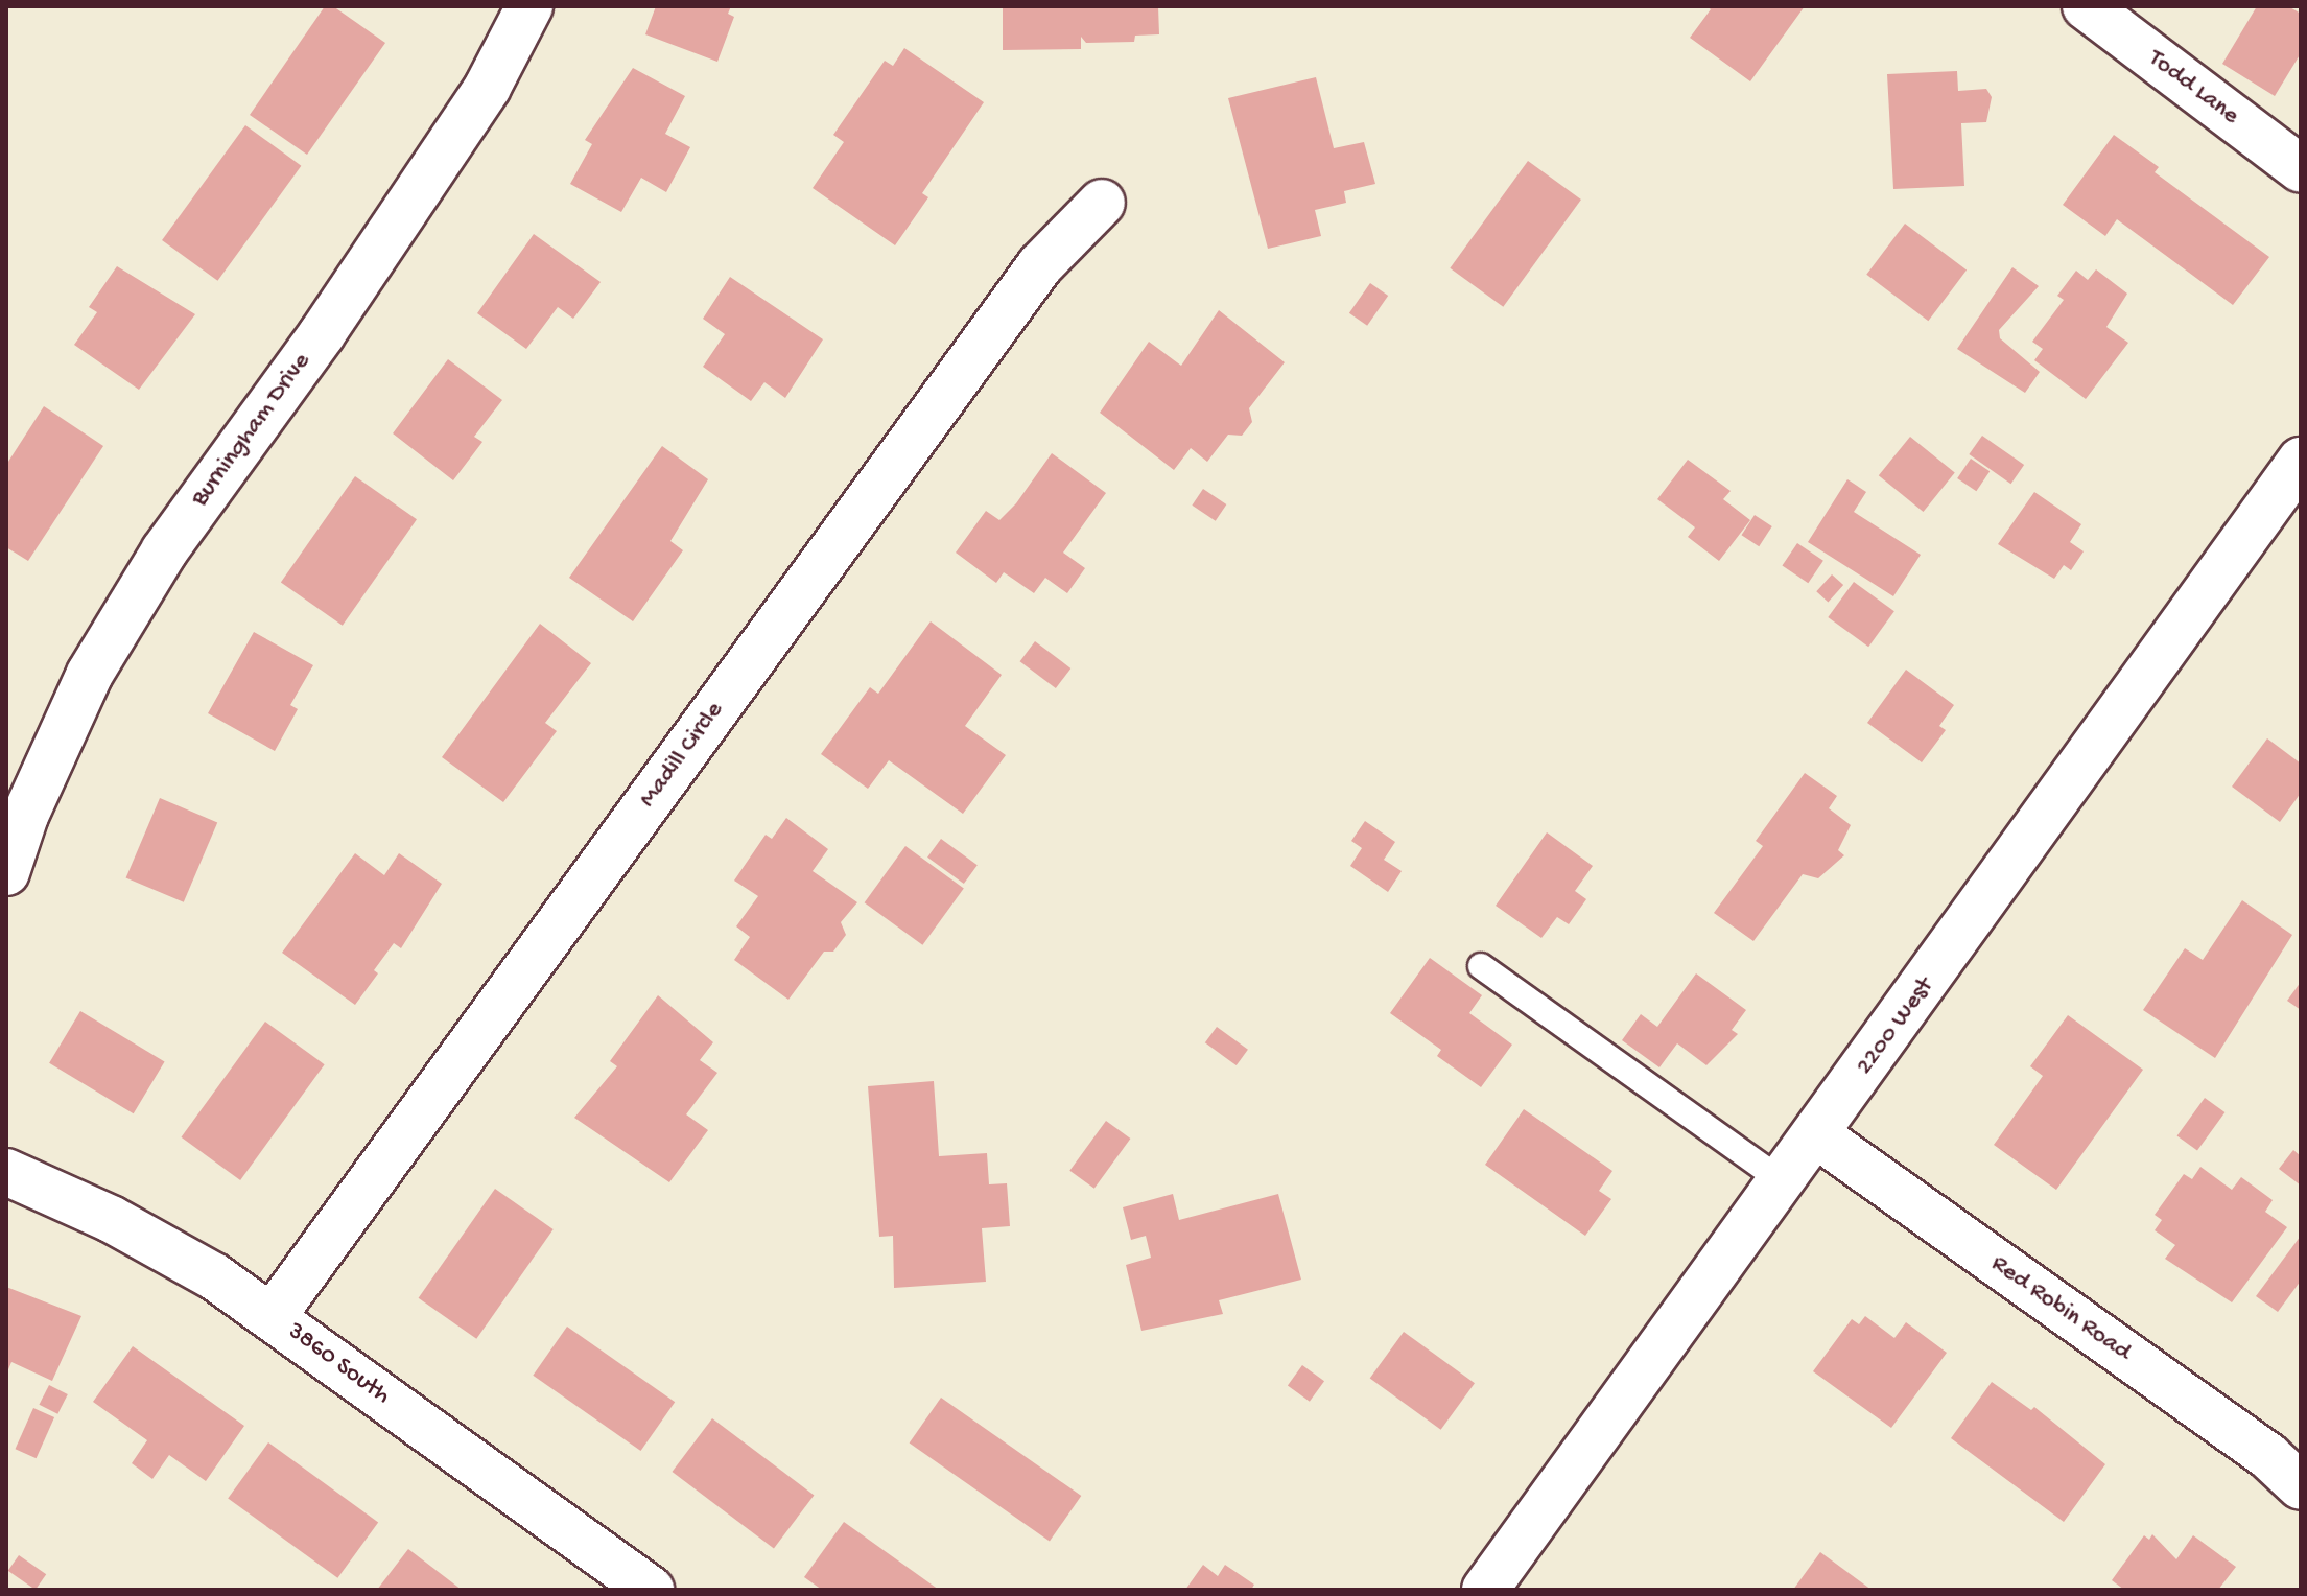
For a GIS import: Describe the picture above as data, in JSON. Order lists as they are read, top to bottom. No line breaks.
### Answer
{"streets":{"street":["Todd Lane","Burningham Drive","Madill Circle","2200 West","Red Robin Road","3860 South"]},"crossings":[["Madill Circle","3860 South"],["2200 West","Red Robin Road"]]}
